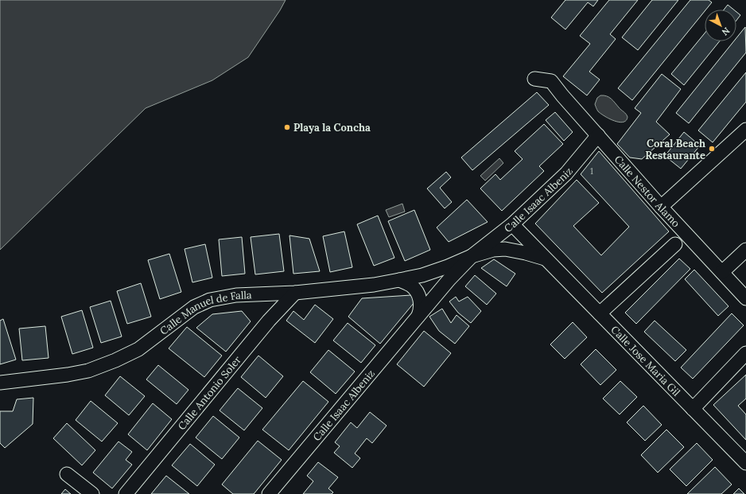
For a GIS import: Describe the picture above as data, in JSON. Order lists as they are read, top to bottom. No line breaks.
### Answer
{"streets":{"street":["Calle Nestor Alamo","Calle Isaac Albeniz","Calle Manuel de Falla","Calle Jose Maria Gil","Calle Antonio Soler"]},"crossings":[["Calle Nestor Alamo","Calle Isaac Albeniz"],["Calle Isaac Albeniz","Calle Manuel de Falla"],["Calle Isaac Albeniz","Calle Jose Maria Gil"],["Calle Manuel de Falla","Calle Antonio Soler"]],"places":["Playa la Concha","Coral Beach Restaurante"],"house_numbers":["1"],"north":"bottom right"}
